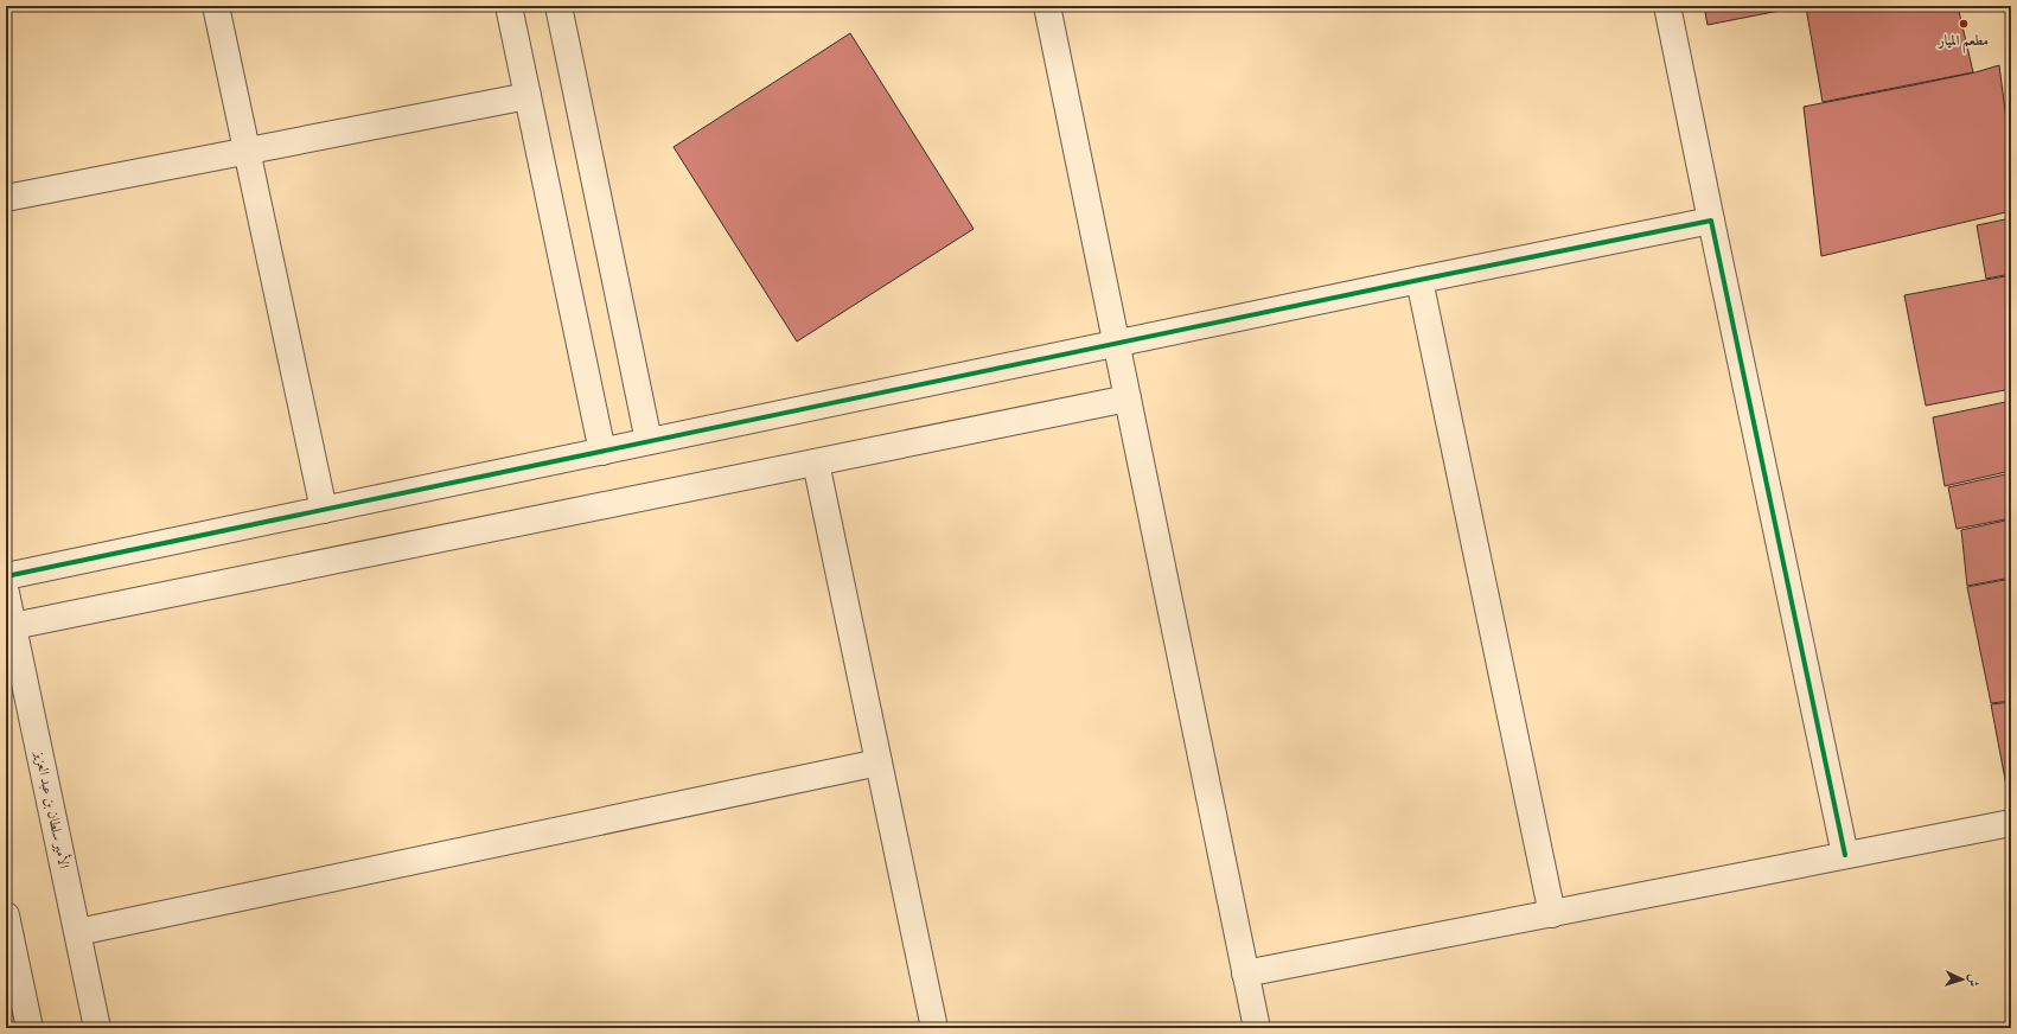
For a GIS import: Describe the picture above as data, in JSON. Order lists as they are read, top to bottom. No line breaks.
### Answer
{"streets":{"street":["الأمير سلطان بن عبد العزيز"]},"places":["مطعم الميار"],"north":"right"}
